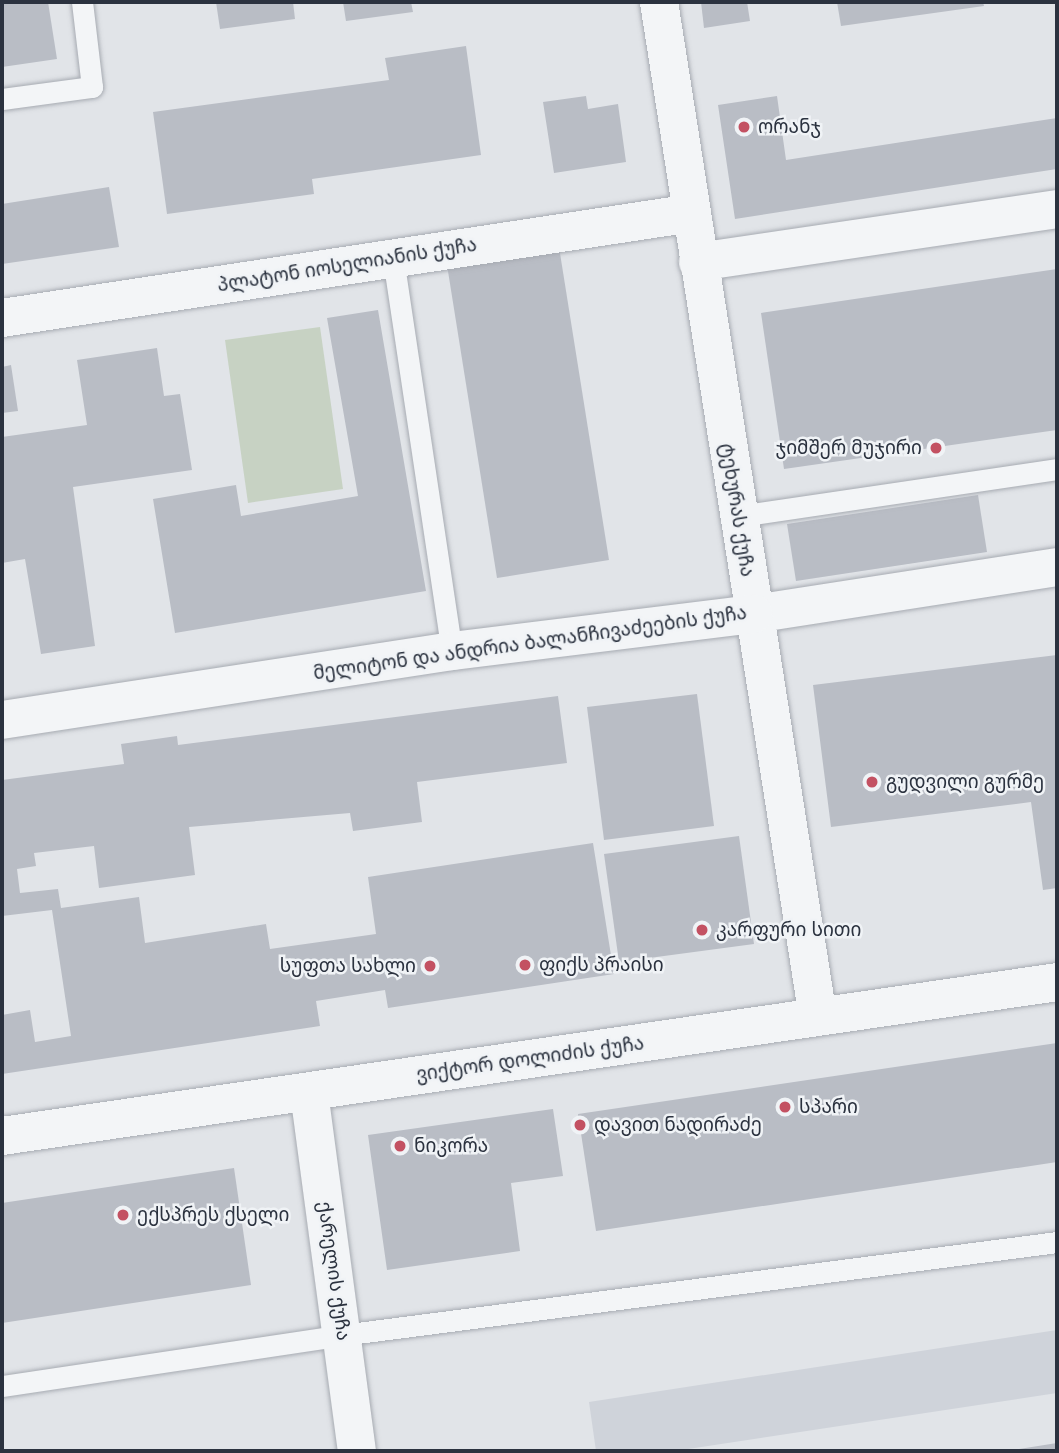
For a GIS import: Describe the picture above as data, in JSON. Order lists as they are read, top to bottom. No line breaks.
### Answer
{"streets":{"street":["პლატონ იოსელიანის ქუჩა","ტეხურას ქუჩა","მელიტონ და ანდრია ბალანჩივაძეების ქუჩა","ვიქტორ დოლიძის ქუჩა","ქარელის ქუჩა"]},"crossings":[["პლატონ იოსელიანის ქუჩა","ტეხურას ქუჩა"],["ტეხურას ქუჩა","მელიტონ და ანდრია ბალანჩივაძეების ქუჩა"],["ტეხურას ქუჩა","ვიქტორ დოლიძის ქუჩა"],["ვიქტორ დოლიძის ქუჩა","ქარელის ქუჩა"]],"places":["ორანჯ","ჯიმშერ მუჯირი","გუდვილი გურმე","კარფური სითი","ფიქს პრაისი","სუფთა სახლი","სპარი","დავით ნადირაძე","ნიკორა","ექსპრეს ქსელი"]}
